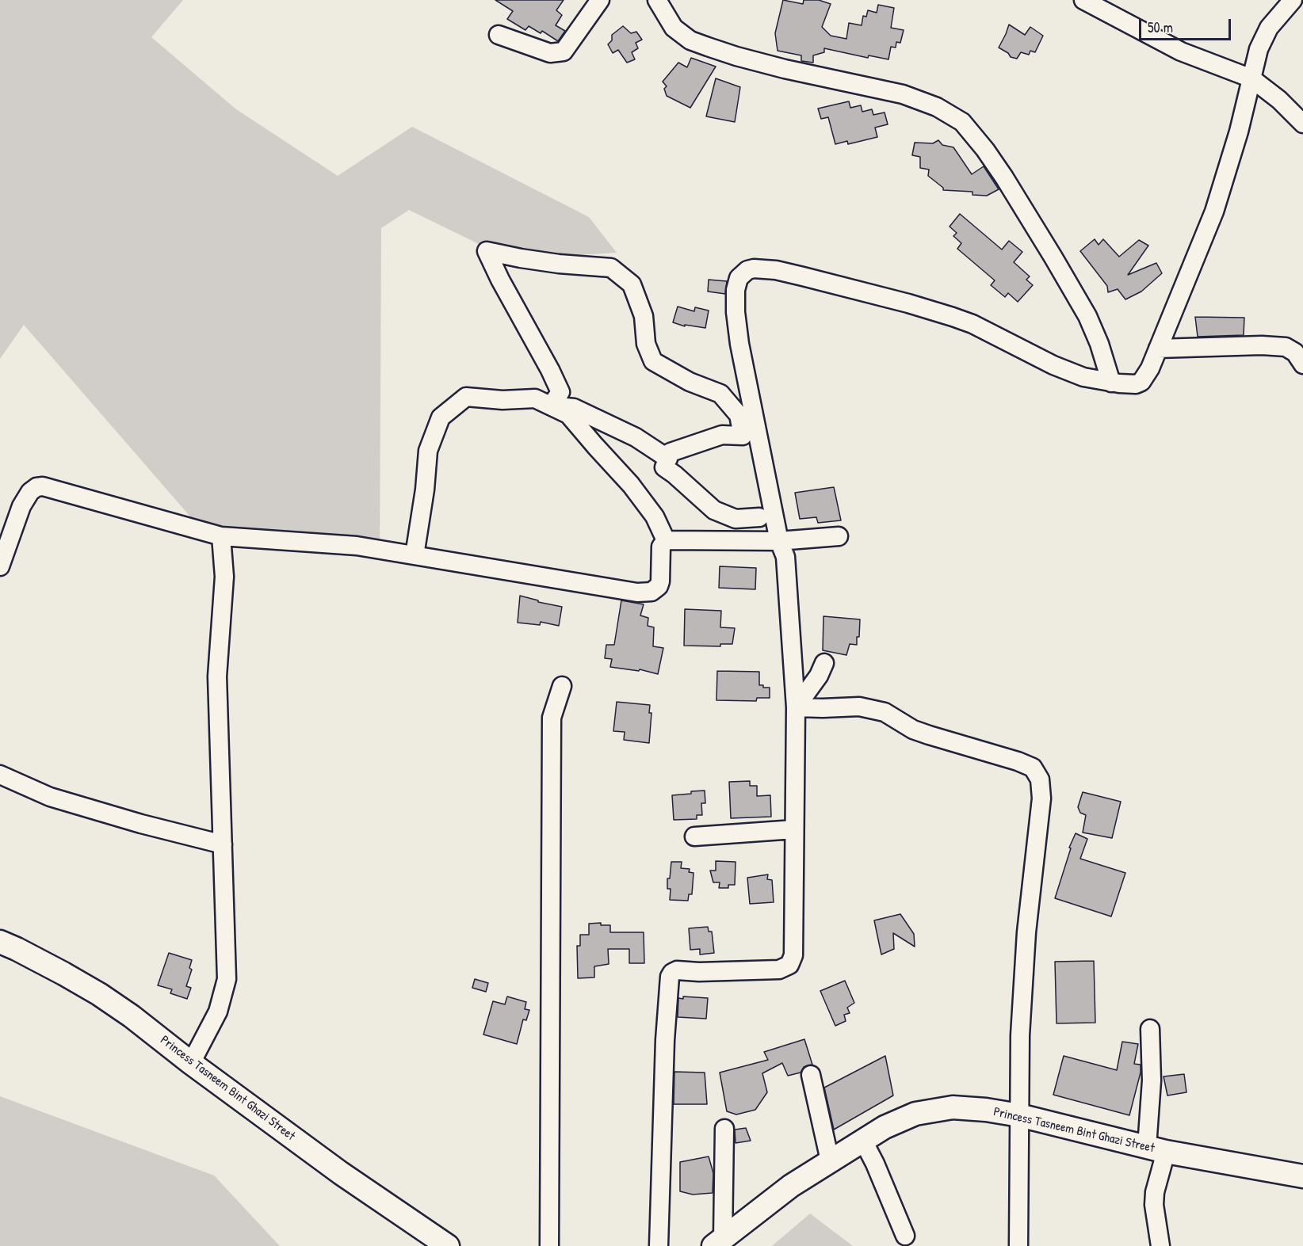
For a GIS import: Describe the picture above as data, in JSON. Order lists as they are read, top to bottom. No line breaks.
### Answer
{"streets":{"main road":["Princess Tasneem Bint Ghazi Street"]},"scale_bar":"50 m"}
